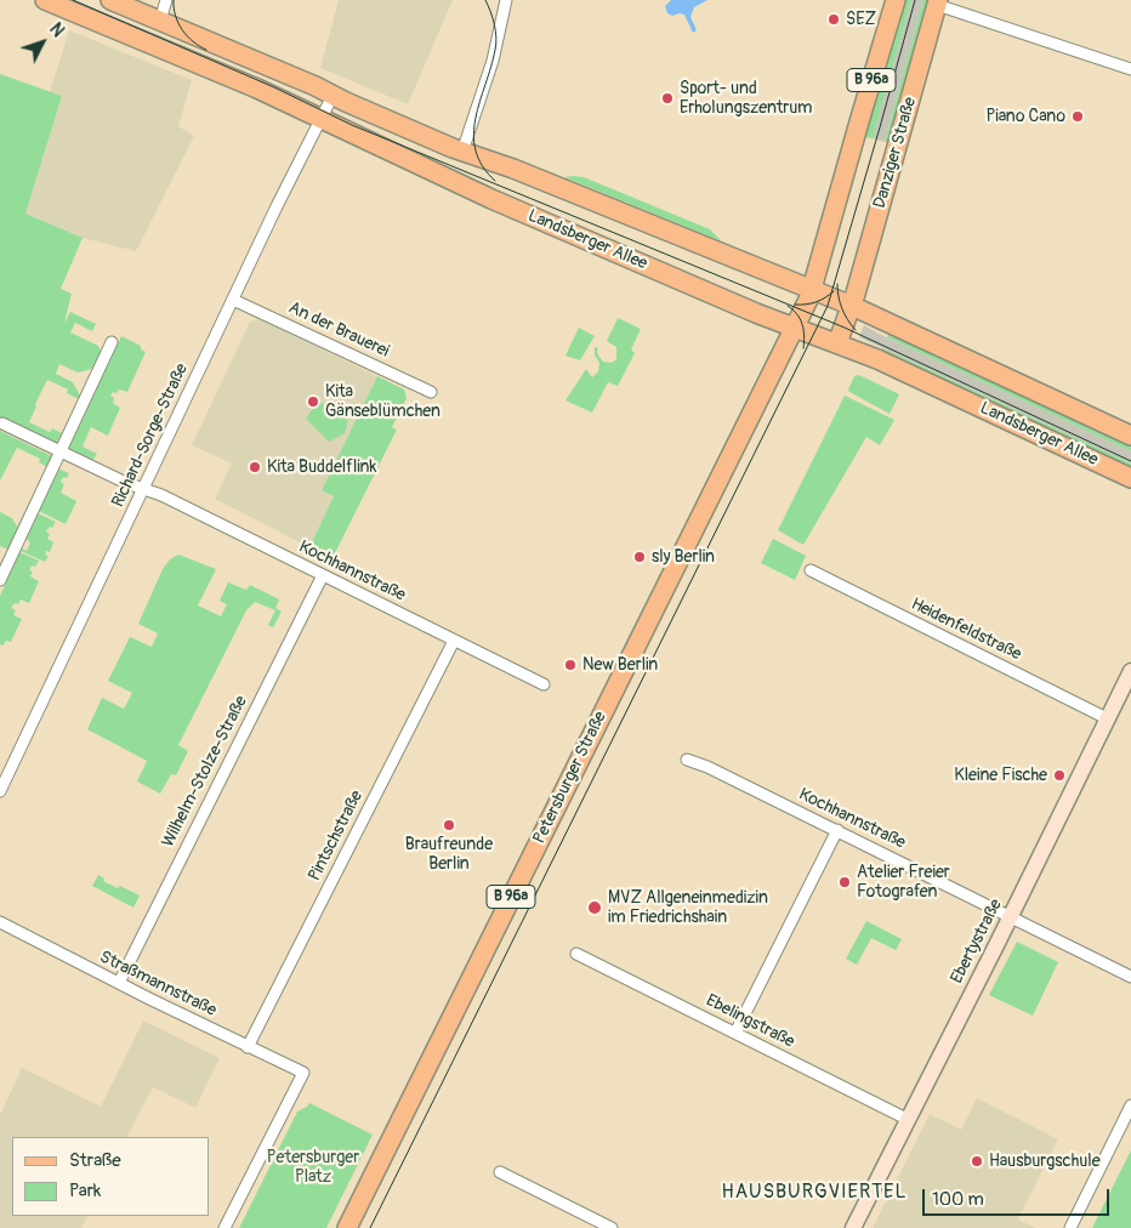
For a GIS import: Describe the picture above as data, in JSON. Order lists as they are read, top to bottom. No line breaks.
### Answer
{"streets":{"main road":["B 96a","Danziger Straße","Landsberger Allee","Petersburger Straße"],"street":["An der Brauerei","Richard-Sorge-Straße","Kochhannstraße","Heidenfeldstraße","Wilhelm-Stolze-Straße","Pintschstraße","Ebertystraße","Straßmannstraße","Ebelingstraße"]},"crossings":[["B 96a","Danziger Straße"],["B 96a","Landsberger Allee"],["B 96a","Petersburger Straße"],["Landsberger Allee","Richard-Sorge-Straße"],["Landsberger Allee","Petersburger Straße"],["An der Brauerei","Richard-Sorge-Straße"],["Richard-Sorge-Straße","Kochhannstraße"],["Kochhannstraße","Wilhelm-Stolze-Straße"],["Kochhannstraße","Pintschstraße"],["Kochhannstraße","Ebertystraße"],["Heidenfeldstraße","Ebertystraße"],["Wilhelm-Stolze-Straße","Straßmannstraße"],["Pintschstraße","Straßmannstraße"],["Ebertystraße","Ebelingstraße"]],"districts":["HAUSBURGVIERTEL"],"parks":["Petersburger Platz"],"places":["SEZ","Sport- und Erholungszentrum","Piano Cano","Kita Gänseblümchen","Kita Buddelflink","sly Berlin","New Berlin","Kleine Fische","Braufreunde Berlin","Atelier Freier Fotografen","MVZ Allgeneinmedizin im Friedrichshain","Hausburgschule"],"legend":["Straße","Park"],"scale_bar":"100 m","north":"top right"}
